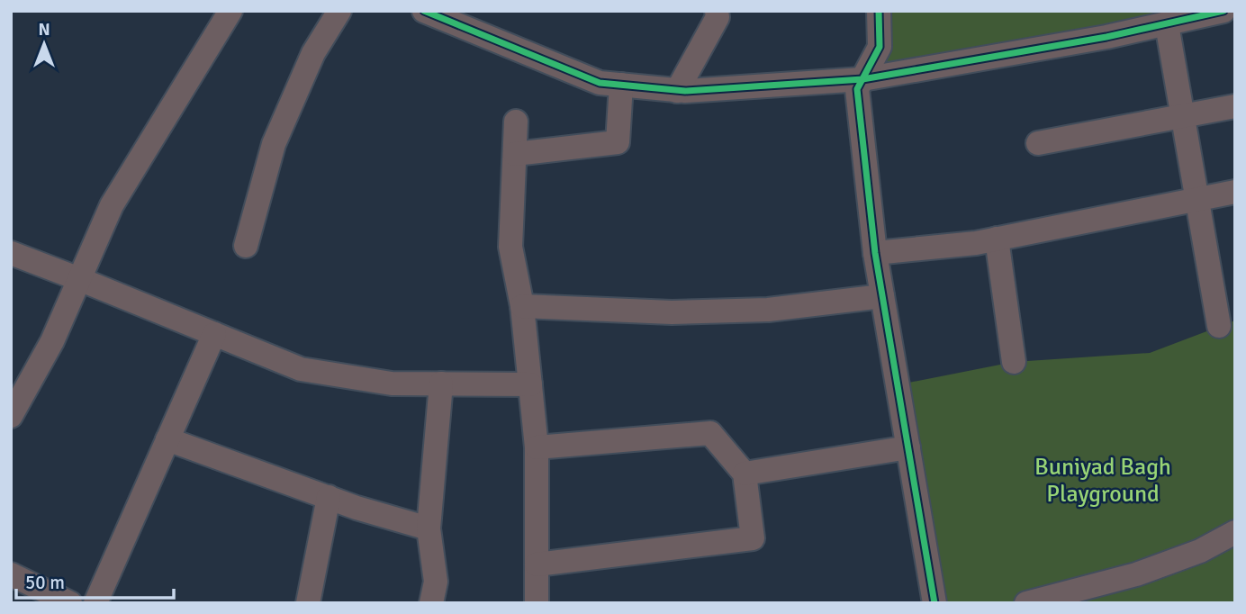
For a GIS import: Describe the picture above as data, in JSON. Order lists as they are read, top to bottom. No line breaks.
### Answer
{"parks":["Buniyad Bagh Playground"],"scale_bar":"50 m","north":"top"}
